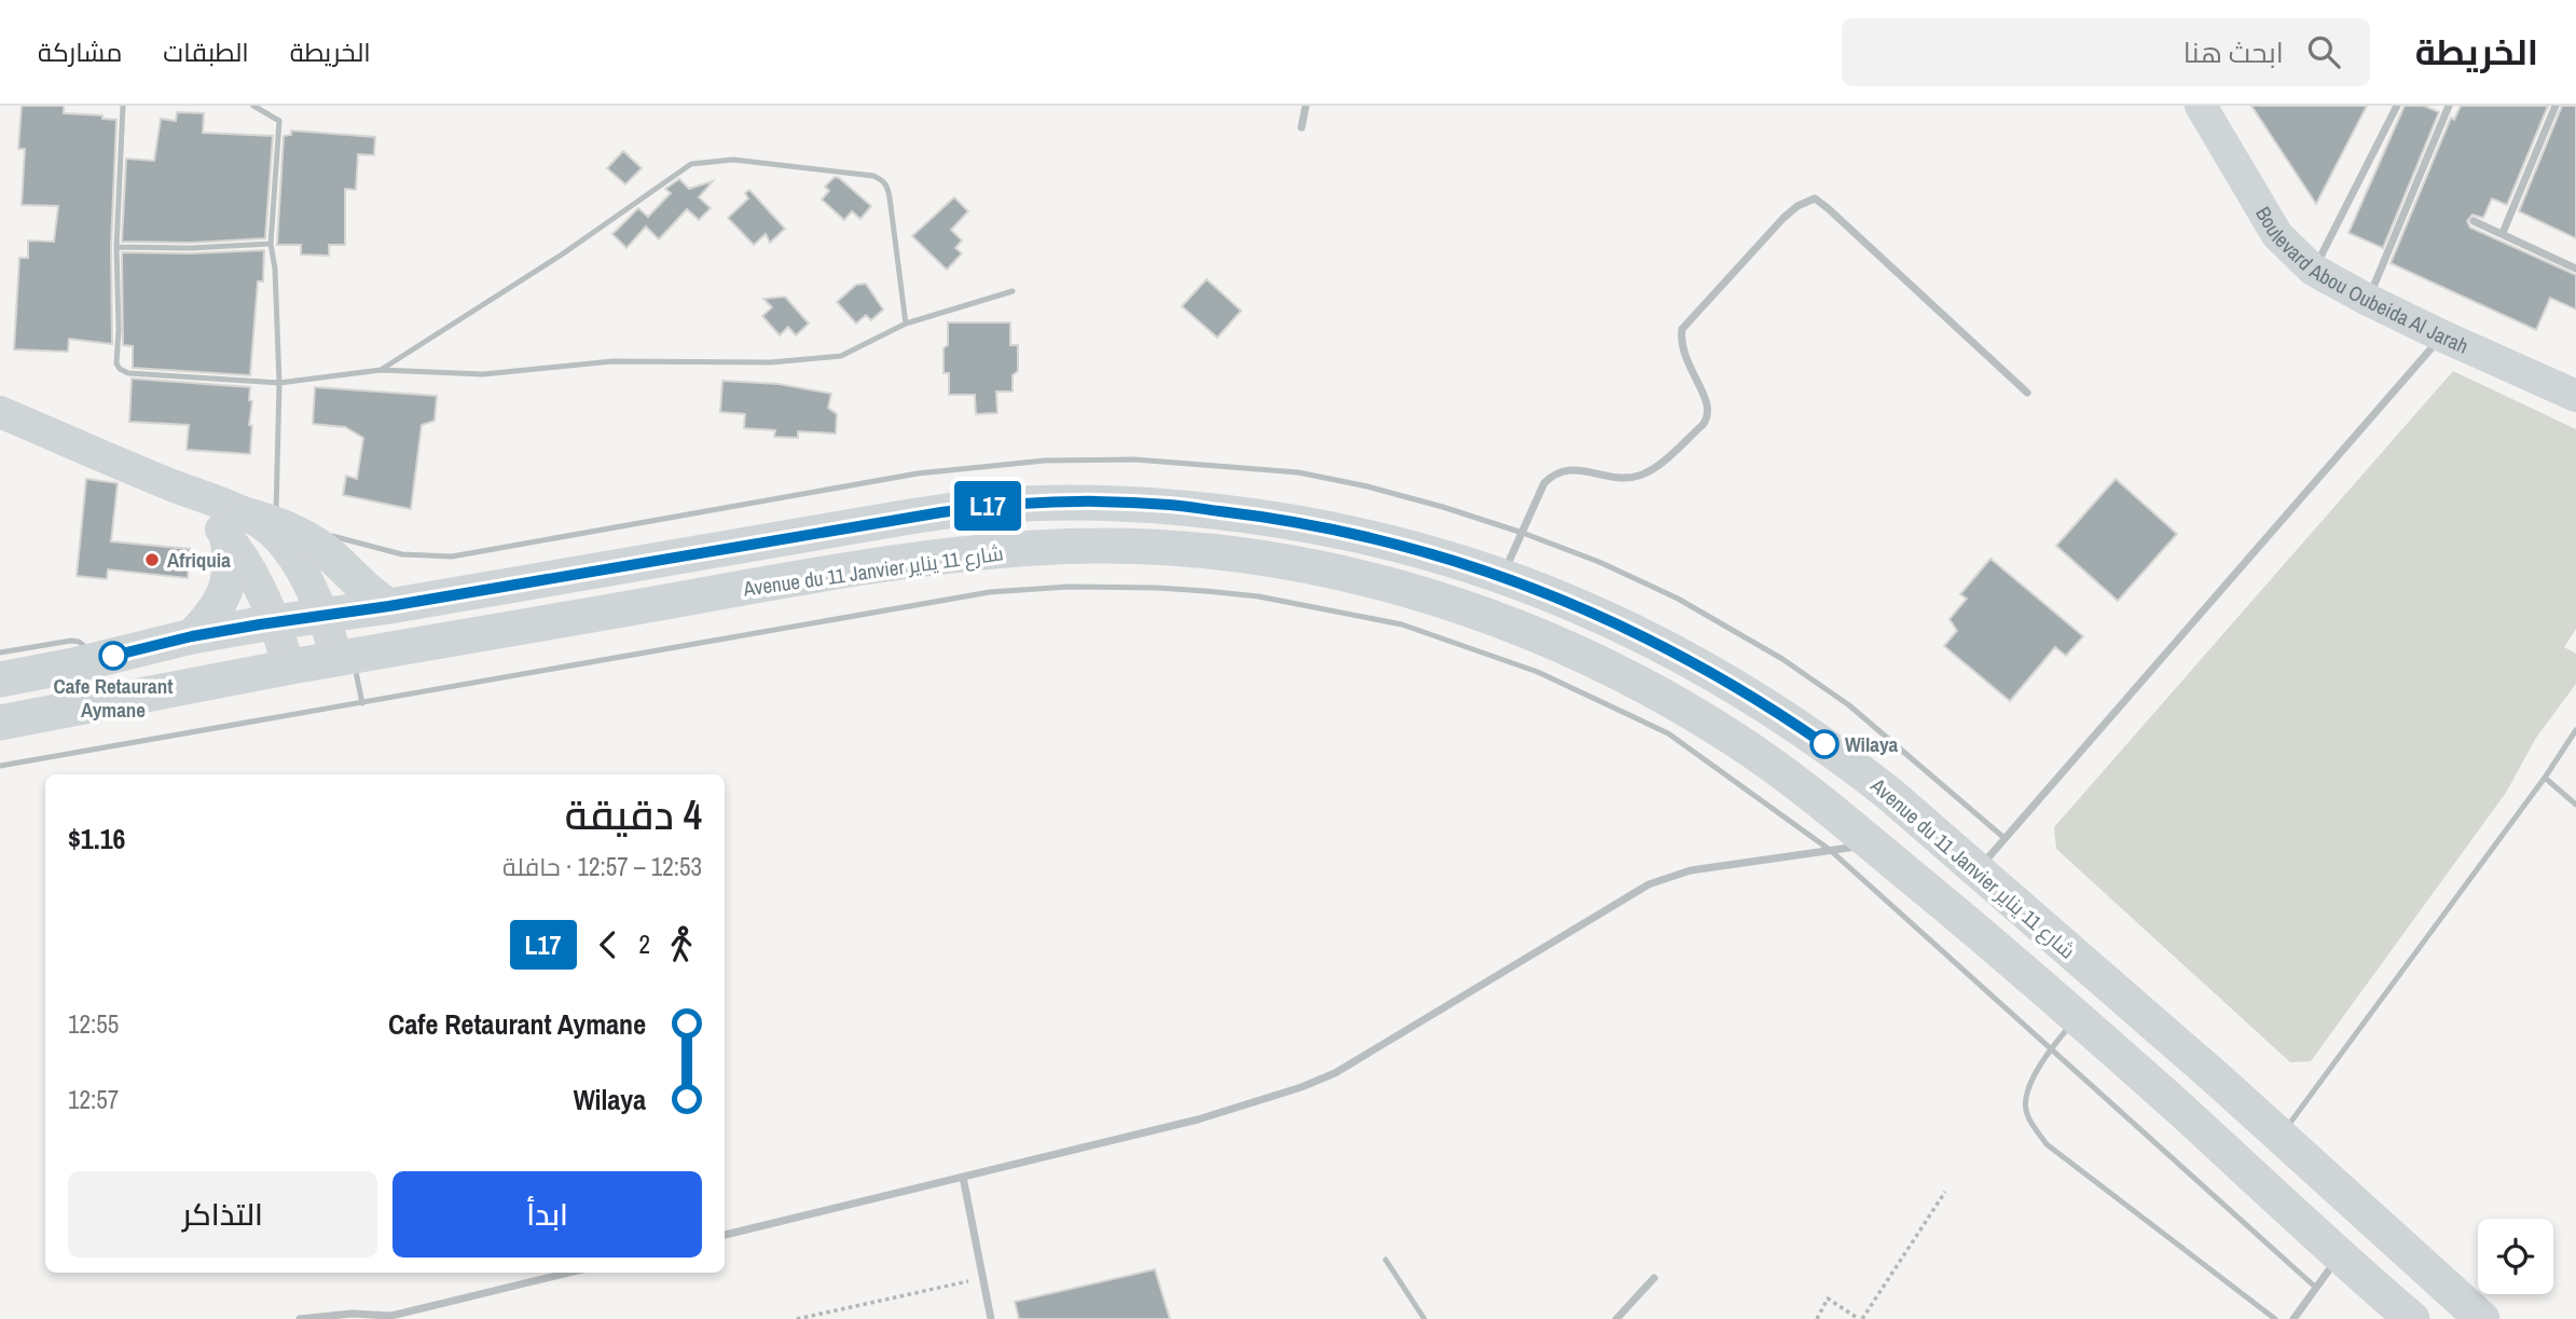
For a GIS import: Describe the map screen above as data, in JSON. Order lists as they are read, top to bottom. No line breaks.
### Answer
{"streets":{"main road":["Boulevard Abou Oubeida Al Jarah","Avenue du 11 Janvier شارع 11 يناير"]},"places":["Afriquia","Cafe Retaurant Aymane","Wilaya"],"lines":["bus line L17"],"page":{"header":"الخريطة","search":"ابحث هنا","nav":["الخريطة","الطبقات","مشاركة"],"on_map":"L17","heading":["4 دقيقة","12:53 – 12:57 · حافلة","$1.16"],"legs":["2","L17"],"list":[{"name":"Cafe Retaurant Aymane","value":"12:55"},{"name":"Wilaya","value":"12:57"}],"buttons":["ابدأ","التذاكر"]}}
